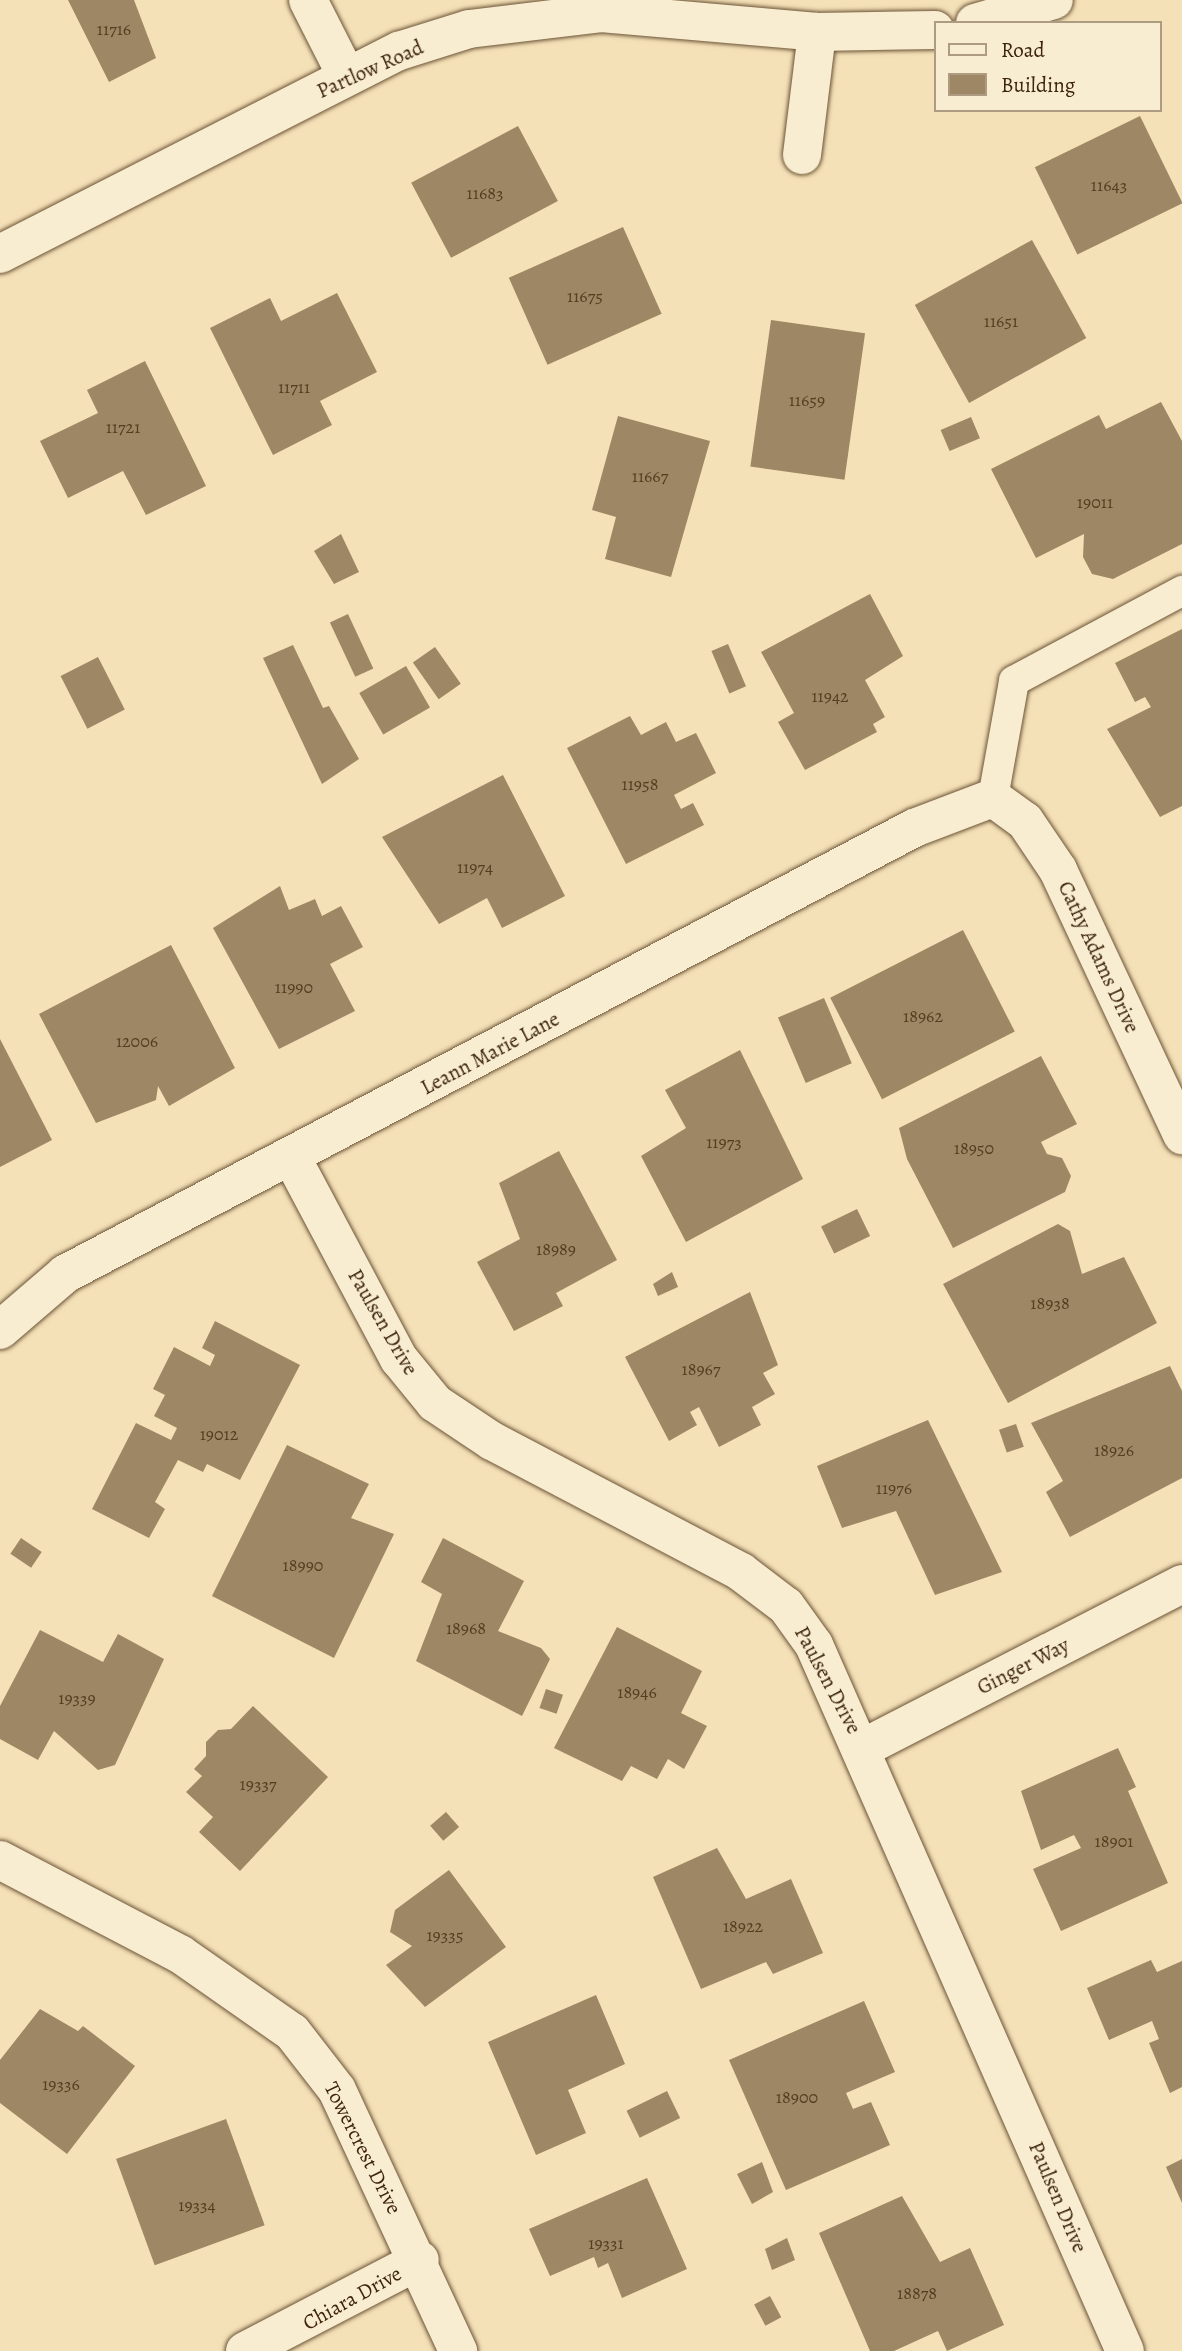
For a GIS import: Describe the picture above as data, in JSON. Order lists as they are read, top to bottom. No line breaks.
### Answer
{"streets":{"street":["Partlow Road","Cathy Adams Drive","Leann Marie Lane","Paulsen Drive","Ginger Way","Towercrest Drive","Chiara Drive"]},"crossings":[["Cathy Adams Drive","Leann Marie Lane"],["Leann Marie Lane","Paulsen Drive"],["Paulsen Drive","Ginger Way"],["Towercrest Drive","Chiara Drive"]],"house_numbers":["11716","11643","11683","11675","11651","11711","11659","11721","11667","19011","11942","11958","11974","11990","18962","12006","11973","18950","18989","18938","18967","19012","18926","11976","18990","18968","18946","19339","19337","18901","18922","19335","19336","18900","19334","19331","18878"],"legend":["Road","Building"]}
